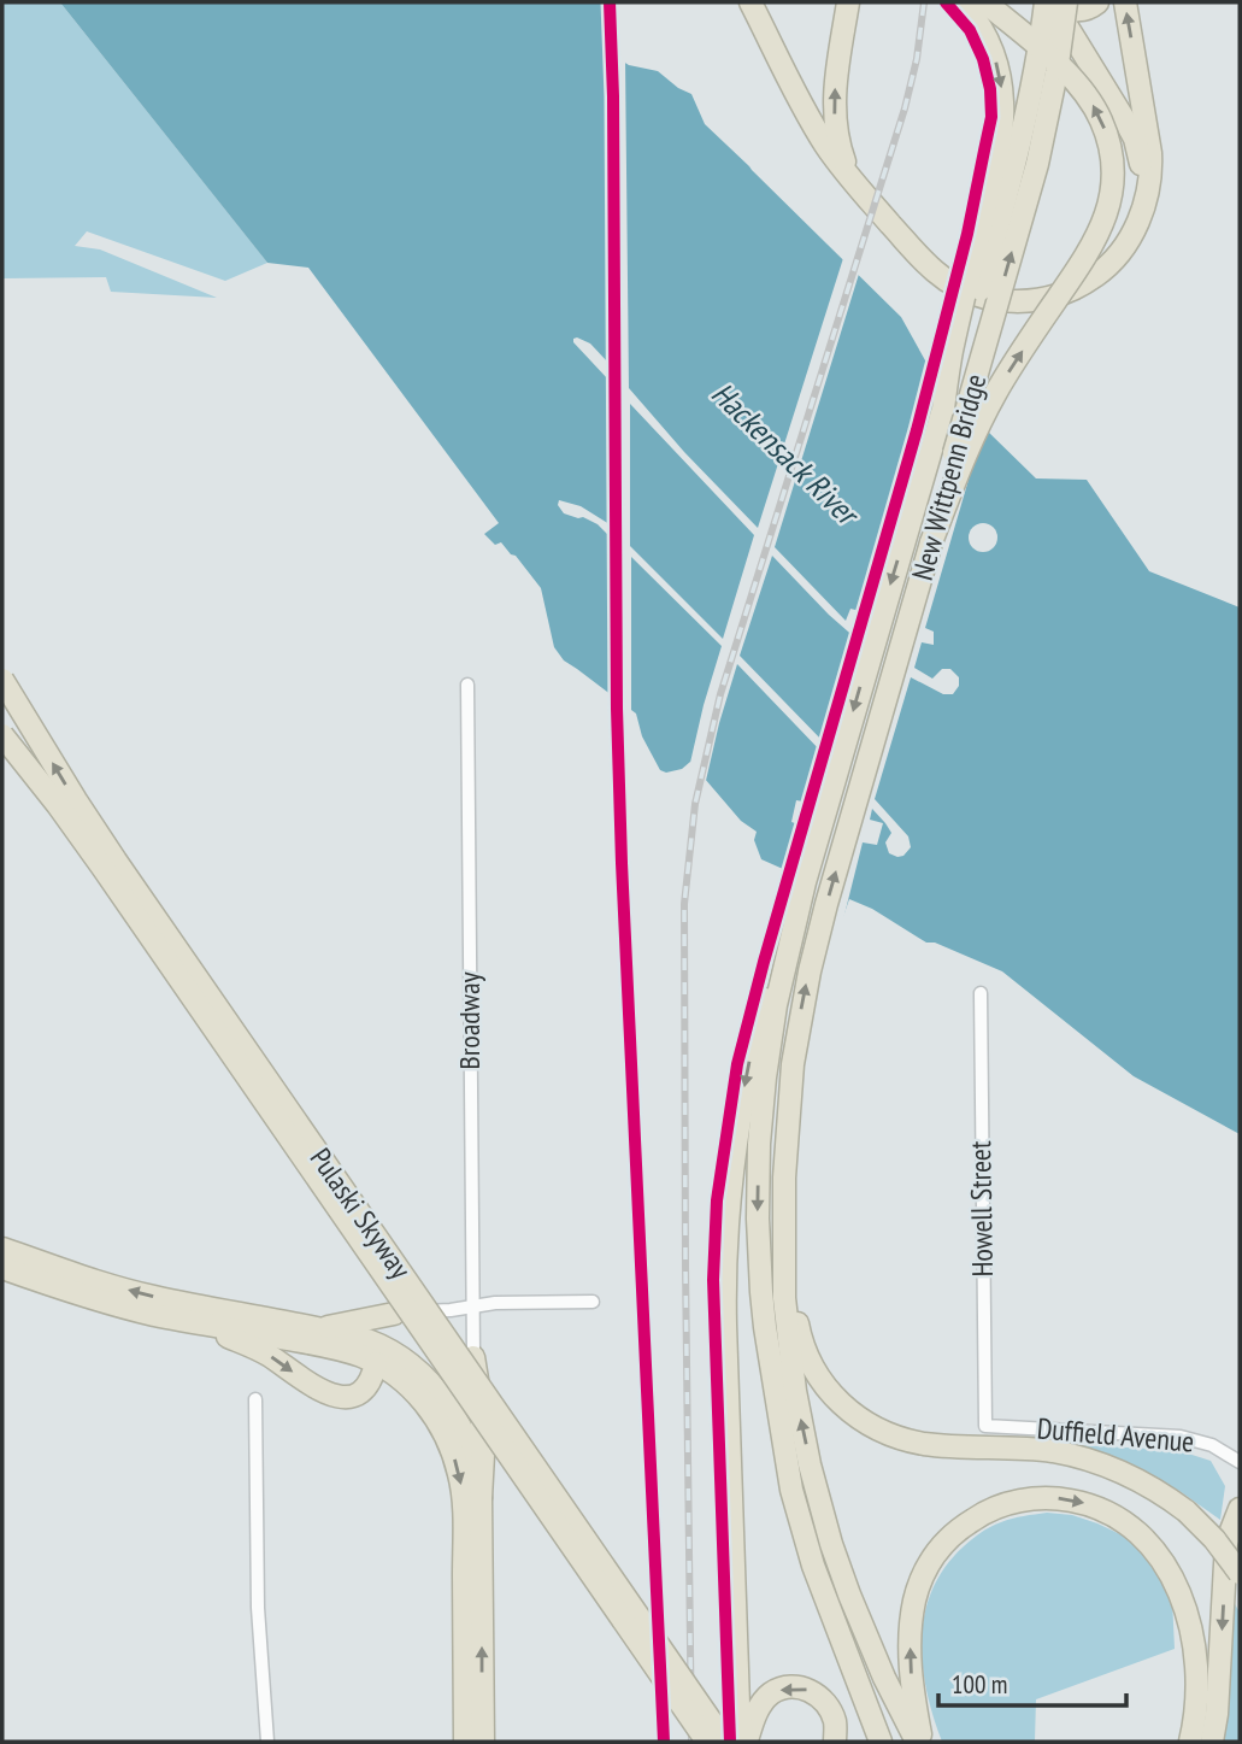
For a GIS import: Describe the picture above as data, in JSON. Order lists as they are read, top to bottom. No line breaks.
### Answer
{"streets":{"highway":["New Wittpenn Bridge","Pulaski Skyway"],"street":["Broadway","Howell Street","Duffield Avenue"]},"crossings":[["Howell Street","Duffield Avenue"]],"water":["Hackensack River"],"scale_bar":"100 m"}
